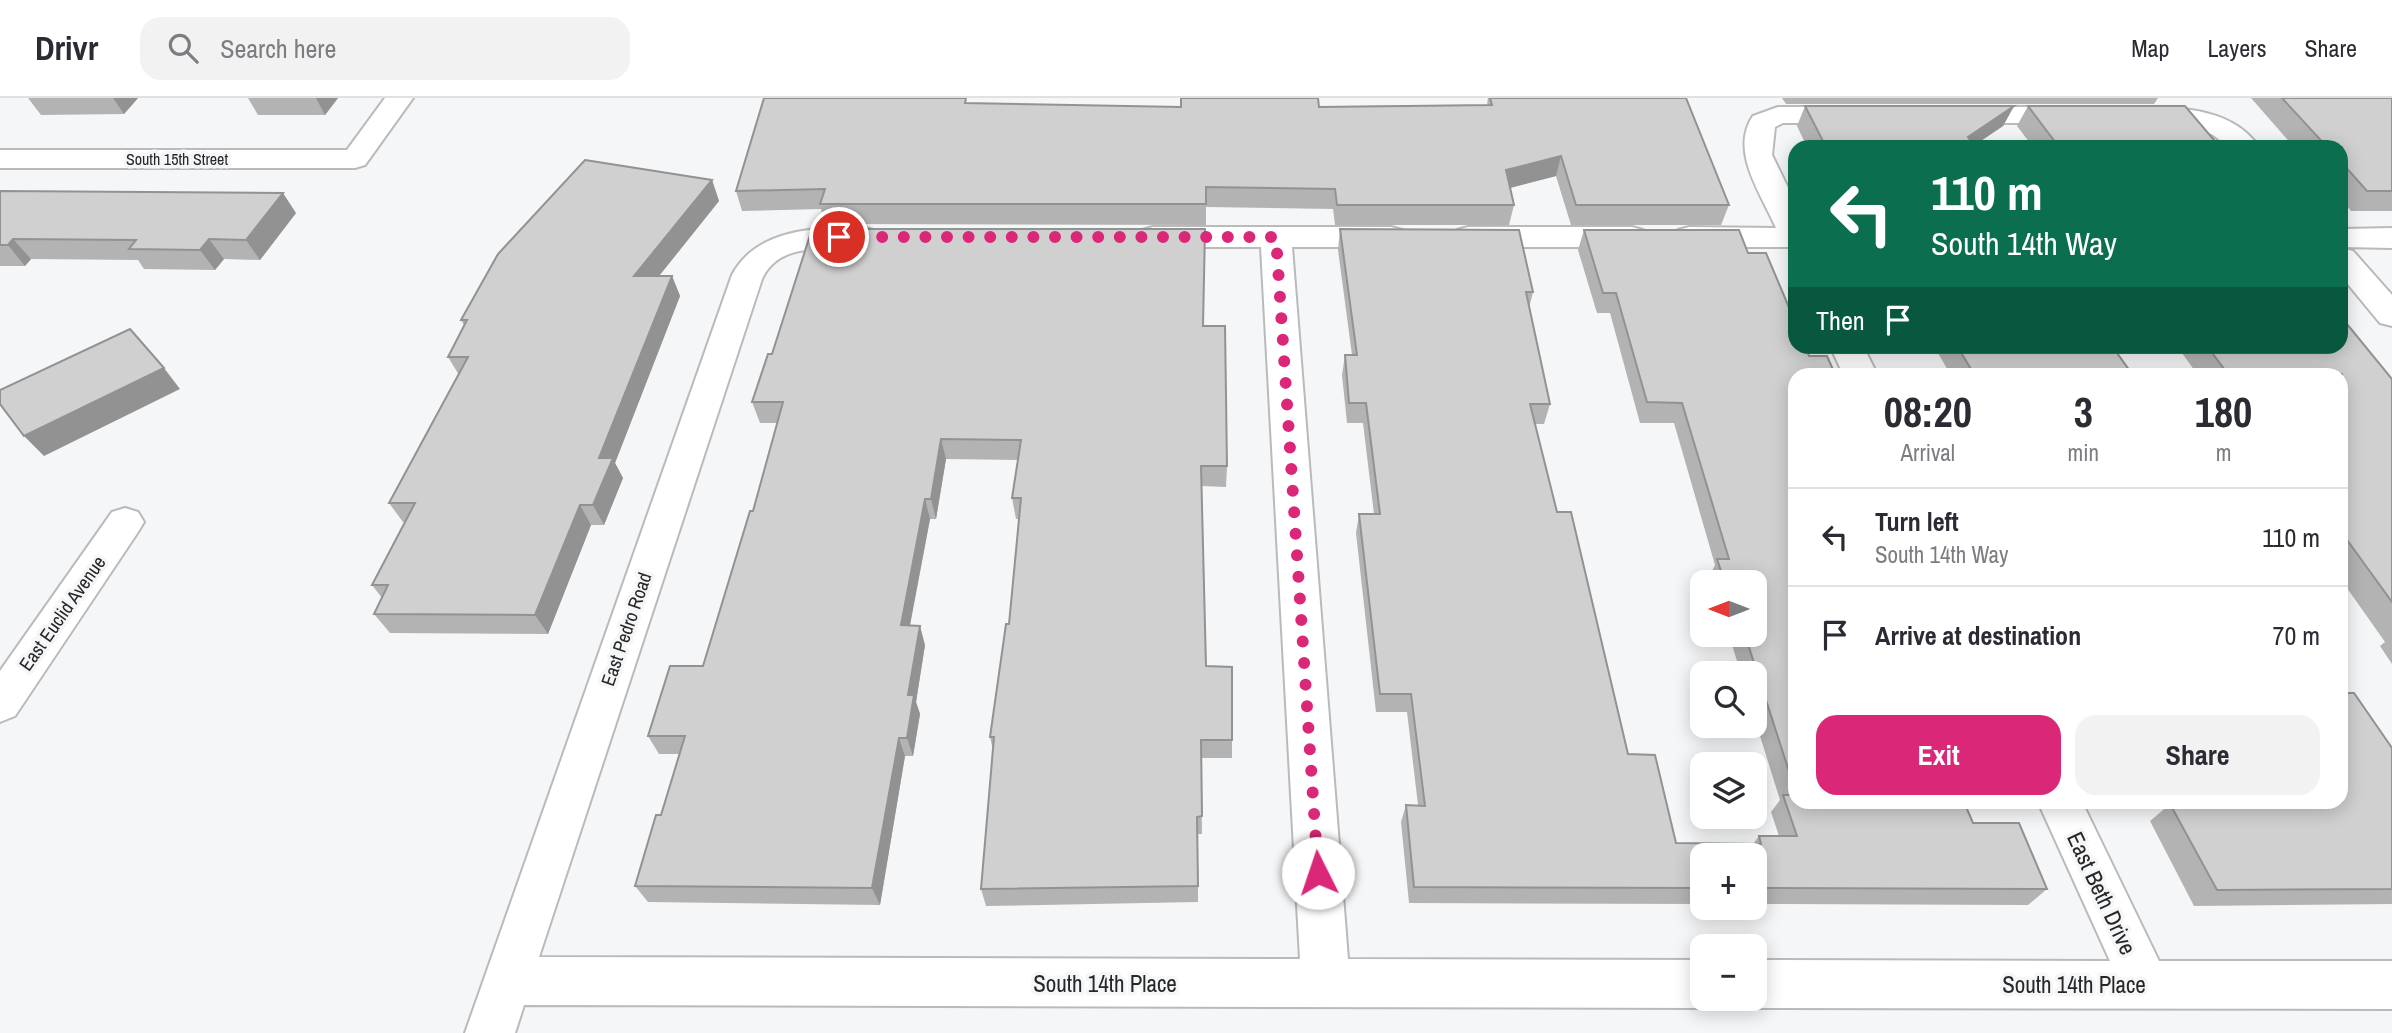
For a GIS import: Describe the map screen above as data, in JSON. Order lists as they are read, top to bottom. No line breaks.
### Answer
{"streets":{"street":["South 15th Street","East Euclid Avenue","East Pedro Road","East Beth Drive","South 14th Place"]},"crossings":[["East Pedro Road","South 14th Place"],["East Beth Drive","South 14th Place"]],"north":"left","page":{"header":"Drivr","search":"Search here","nav":["Map","Layers","Share"],"turn":["110 m","South 14th Way"],"then":"Then","eta":["08:20","Arrival","3","min","180","m"],"list":[{"name":"Turn left","note":"South 14th Way","value":"110 m"},{"name":"Arrive at destination","value":"70 m"}],"map_buttons":["+","−"],"buttons":["Exit","Share"]}}
